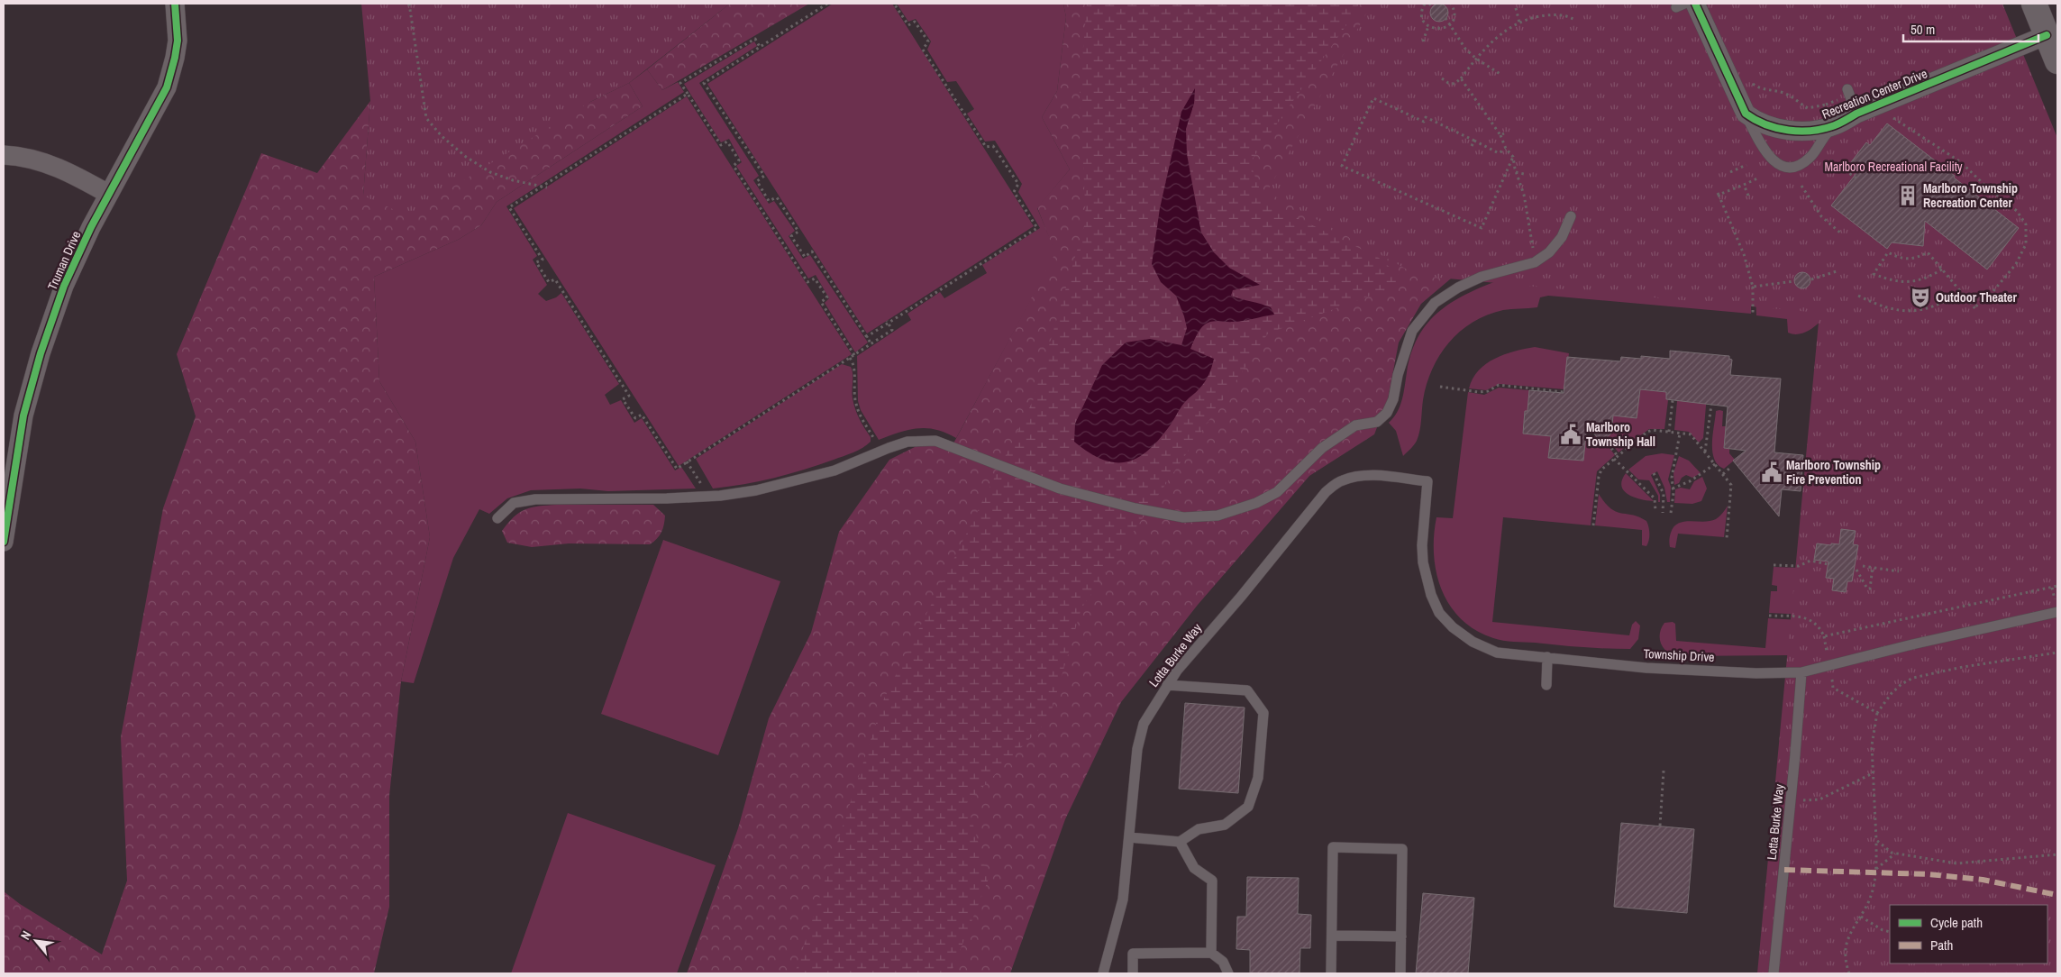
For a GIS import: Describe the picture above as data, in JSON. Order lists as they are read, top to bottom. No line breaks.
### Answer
{"streets":{"street":["Recreation Center Drive","Truman Drive"],"lane":["Lotta Burke Way","Township Drive"]},"crossings":[["Lotta Burke Way","Township Drive"]],"parks":["Marlboro Recreational Facility"],"places":{"building":["Marlboro Township Recreation Center"],"theatre":["Outdoor Theater"],"public building":["Marlboro Township Hall","Marlboro Township Fire Prevention"]},"legend":["Cycle path","Path"],"scale_bar":"50 m","north":"top left"}
